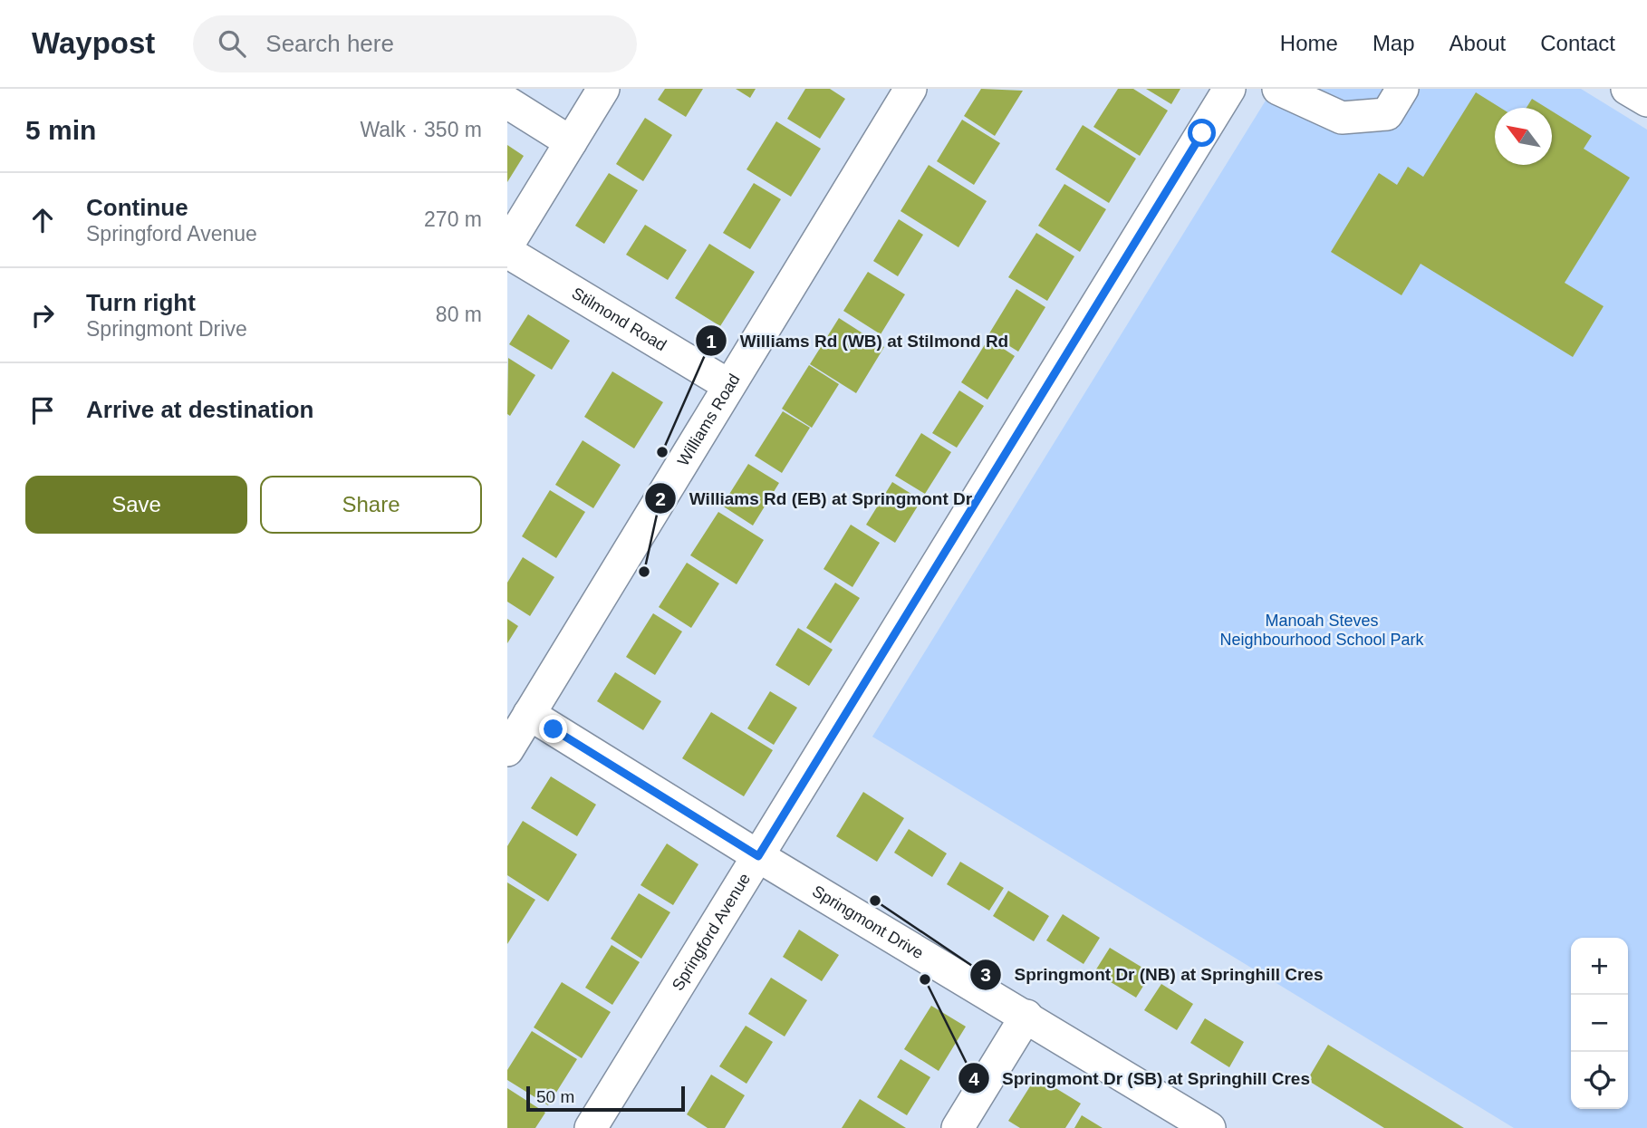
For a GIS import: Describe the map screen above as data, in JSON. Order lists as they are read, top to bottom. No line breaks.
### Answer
{"streets":{"street":["Stilmond Road","Williams Road","Springmont Drive","Springford Avenue"]},"crossings":[["Stilmond Road","Williams Road"],["Williams Road","Springmont Drive"],["Springmont Drive","Springford Avenue"]],"parks":["Manoah Steves Neighbourhood School Park"],"places":["Williams Rd (WB) at Stilmond Rd","Williams Rd (EB) at Springmont Dr","Springmont Dr (NB) at Springhill Cres","Springmont Dr (SB) at Springhill Cres"],"scale_bar":"50 m","north":"top left","page":{"header":"Waypost","search":"Search here","nav":["Home","Map","About","Contact"],"heading":["5 min","Walk · 350 m"],"list":[["Continue","Springford Avenue","270 m"],["Turn right","Springmont Drive","80 m"],"Arrive at destination"],"buttons":["Save","Share"],"map_buttons":["+","−"],"scale":"50 m"}}
